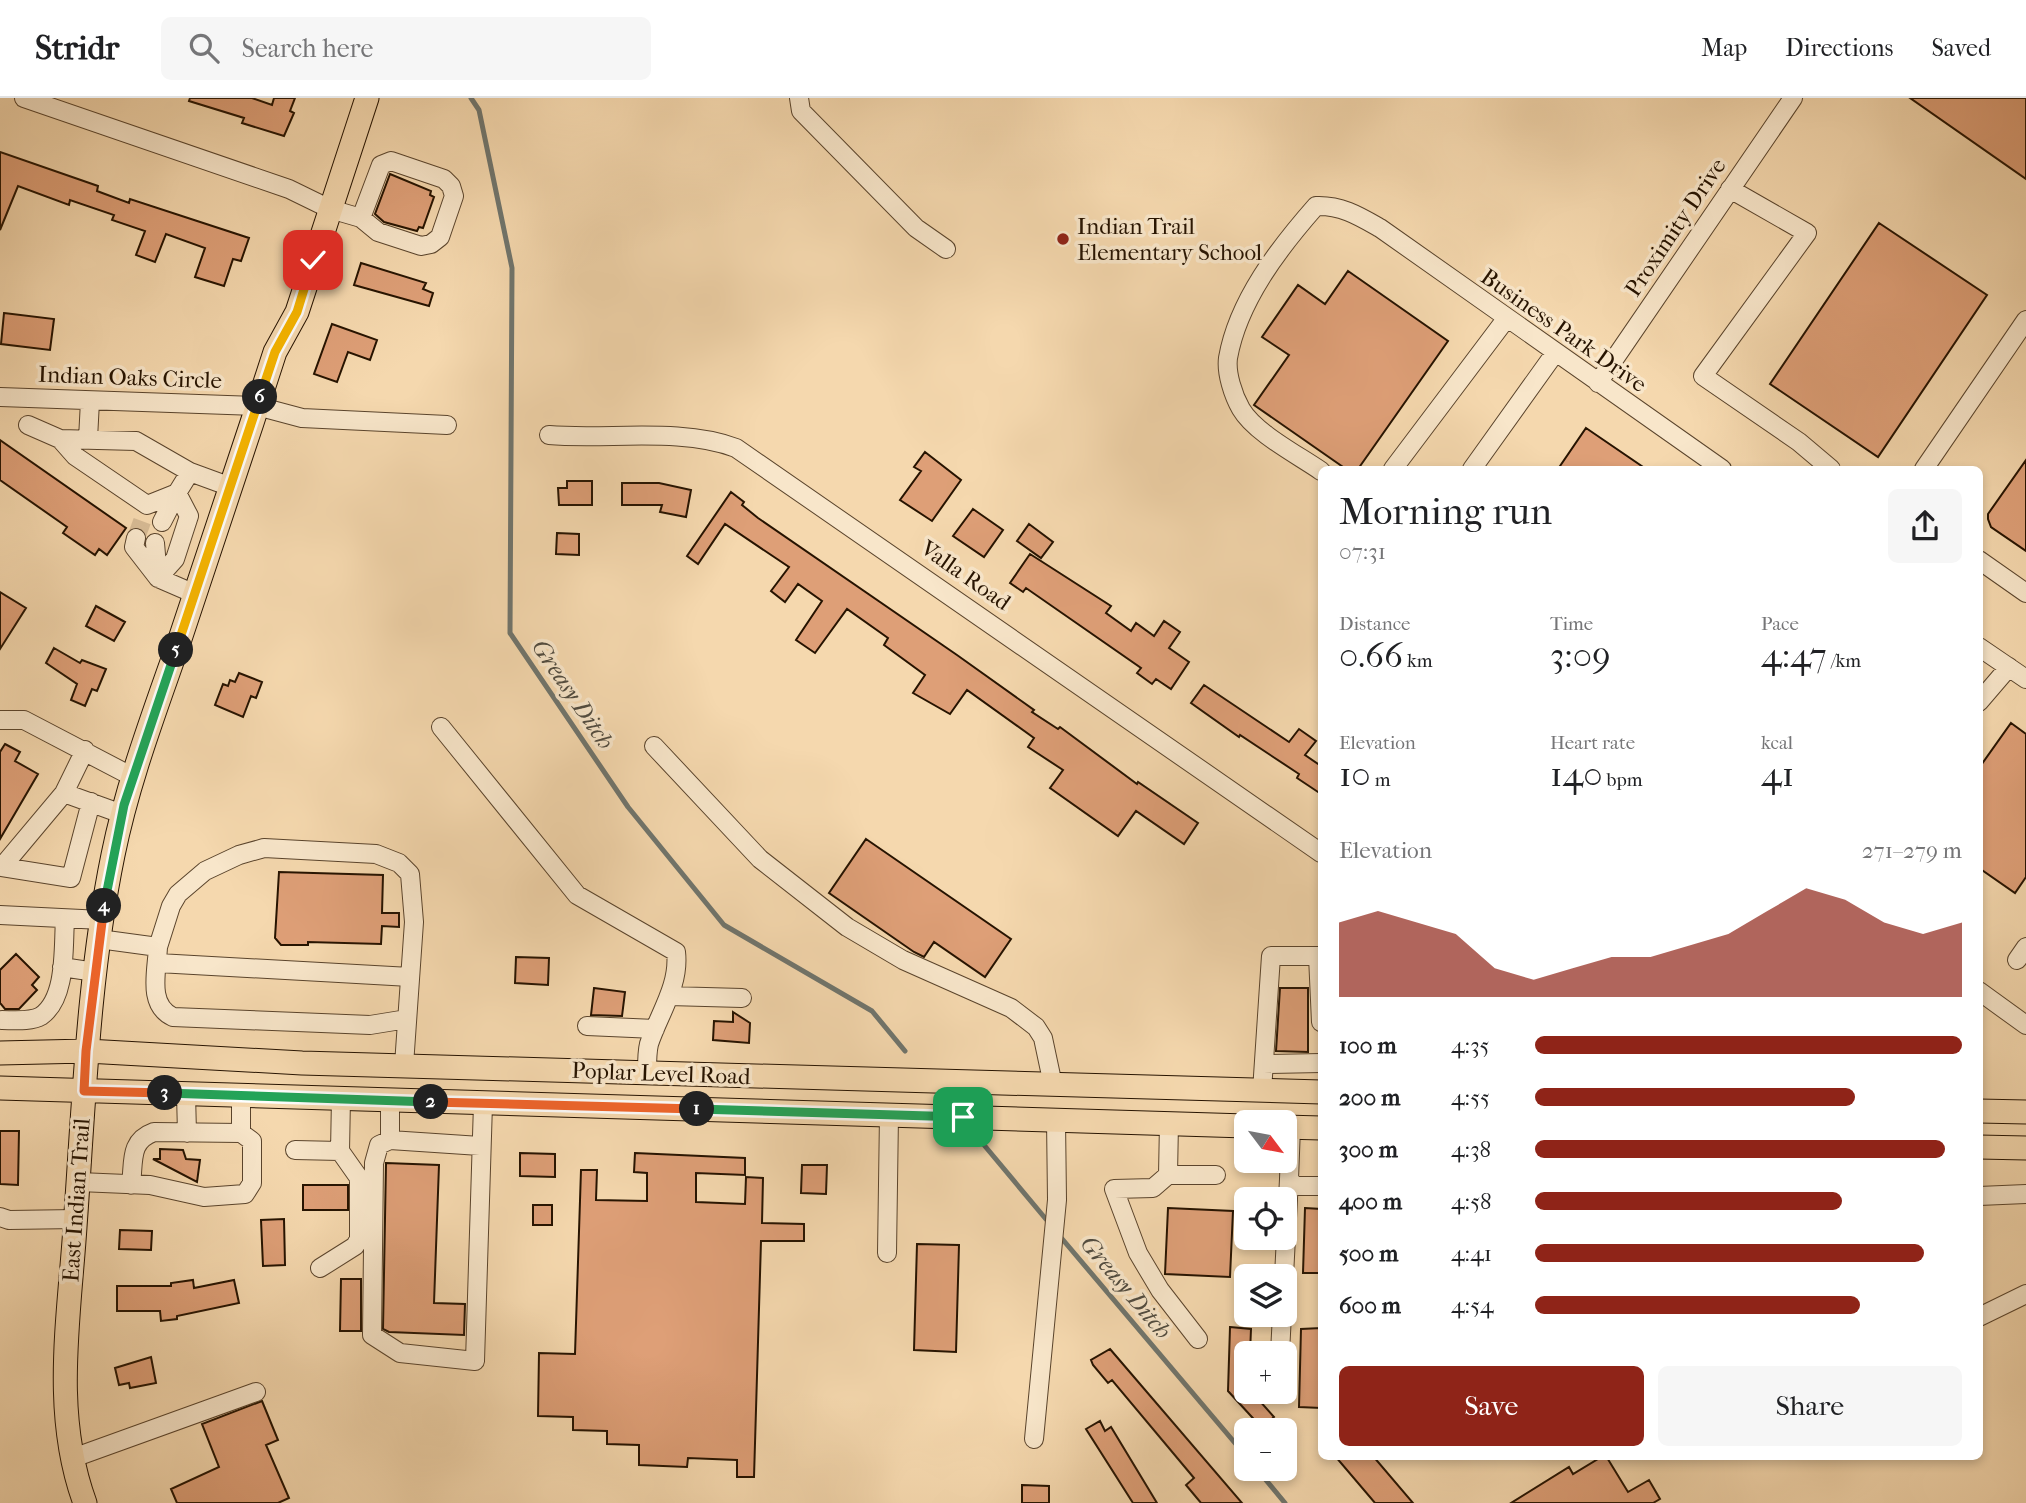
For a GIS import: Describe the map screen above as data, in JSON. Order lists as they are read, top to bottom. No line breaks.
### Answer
{"streets":{"main road":["Poplar Level Road","East Indian Trail"],"street":["Proximity Drive","Business Park Drive","Indian Oaks Circle","Valla Road"]},"crossings":[["Proximity Drive","Business Park Drive"],["Indian Oaks Circle","East Indian Trail"],["Poplar Level Road","East Indian Trail"]],"water":["Greasy Ditch"],"places":["Indian Trail Elementary School"],"north":"bottom right","page":{"header":"Stridr","search":"Search here","nav":["Map","Directions","Saved"],"pins":["6","5","4","3","2","1"],"heading":["Morning run","07:31"],"stats":[["Distance","0.66 km"],["Time","3:09"],["Pace","4:47 /km"],["Elevation","10 m"],["Heart rate","140 bpm"],["kcal","41"]],"chart":["Elevation","271–279 m"],"list":[{"name":"100 m","note":"4:35"},{"name":"200 m","note":"4:55"},{"name":"300 m","note":"4:38"},{"name":"400 m","note":"4:58"},{"name":"500 m","note":"4:41"},{"name":"600 m","note":"4:54"}],"map_buttons":["+","−"],"buttons":["Save","Share"]}}
